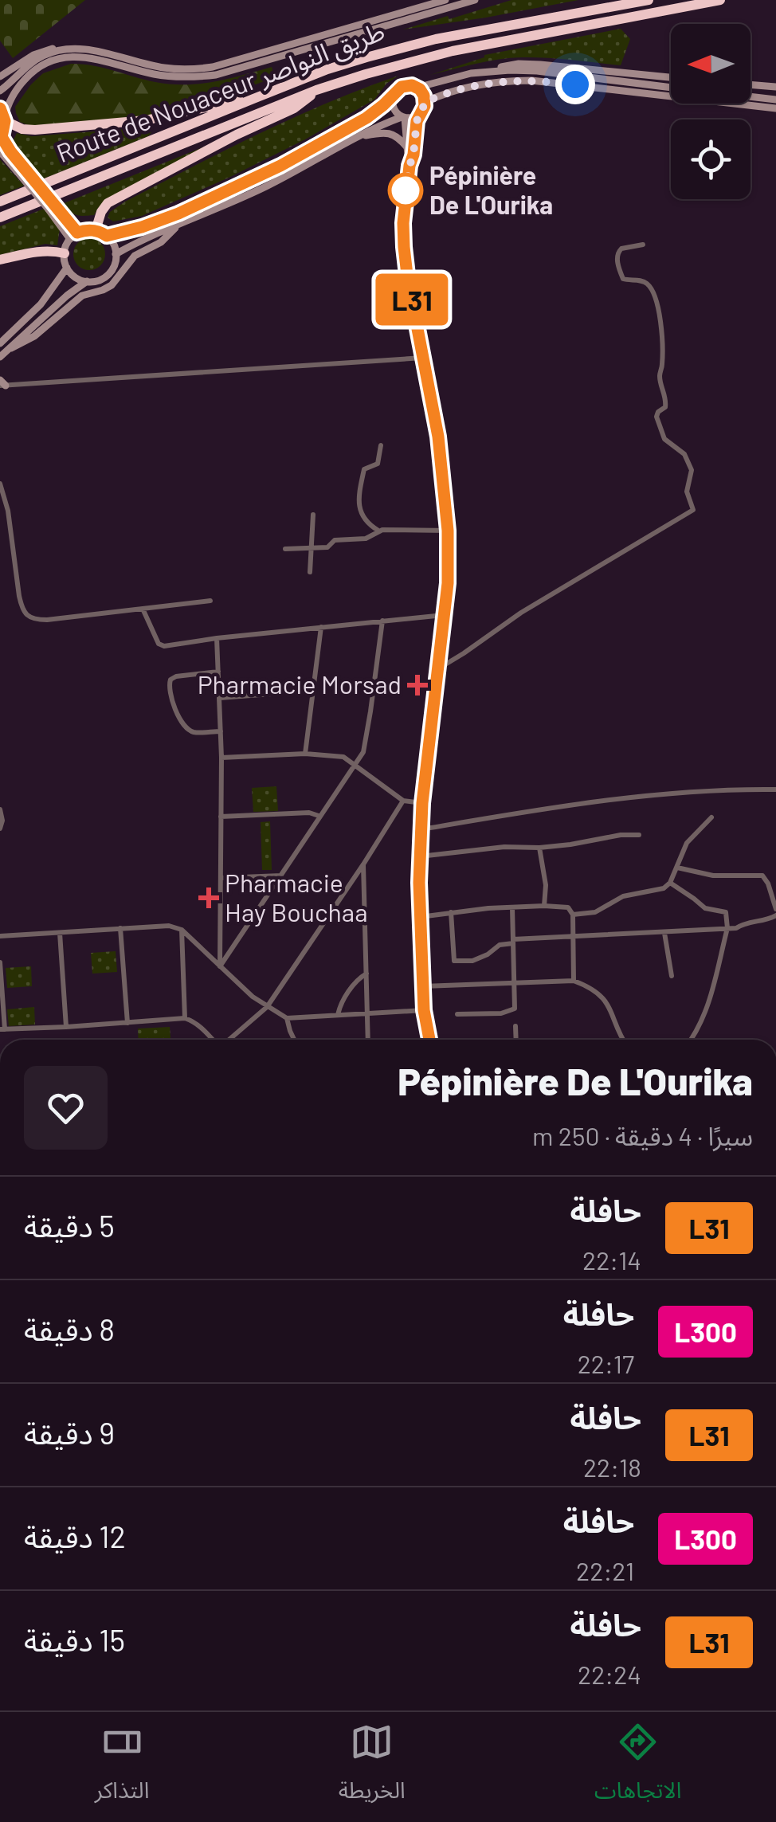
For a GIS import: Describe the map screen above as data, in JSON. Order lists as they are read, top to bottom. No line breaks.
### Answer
{"streets":{"highway":["Route de Nouaceur طريق النواصر"]},"places":{"other":["Pépinière De L'Ourika"],"health":["Pharmacie Morsad","Pharmacie Hay Bouchaa"]},"lines":["bus line L31"],"north":"left","page":{"on_map":"L31","heading":["Pépinière De L'Ourika","سيرًا · 4 دقيقة · 250 m"],"list":[{"mark":"L31","name":"حافلة","note":"22:14","value":"5 دقيقة"},{"mark":"L300","name":"حافلة","note":"22:17","value":"8 دقيقة"},{"mark":"L31","name":"حافلة","note":"22:18","value":"9 دقيقة"},{"mark":"L300","name":"حافلة","note":"22:21","value":"12 دقيقة"},{"mark":"L31","name":"حافلة","note":"22:24","value":"15 دقيقة"}],"tabs":["الاتجاهات","الخريطة","التذاكر"]}}
